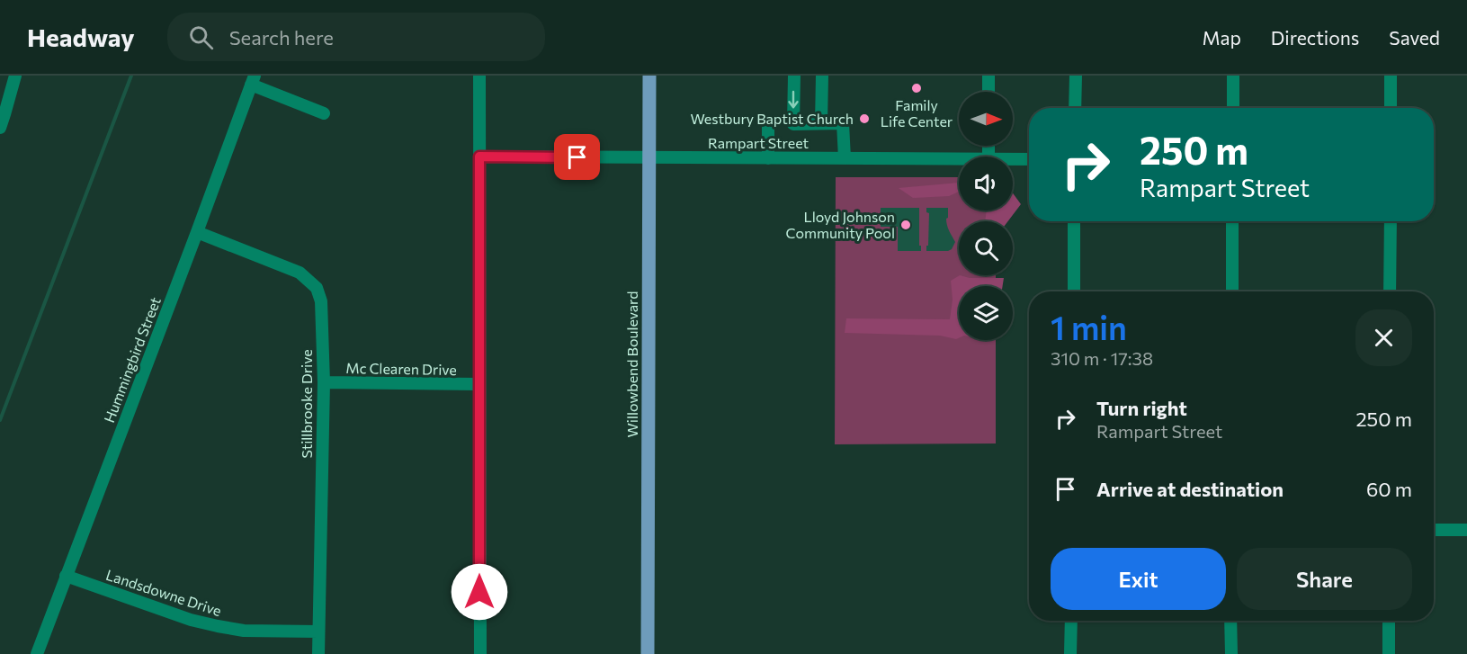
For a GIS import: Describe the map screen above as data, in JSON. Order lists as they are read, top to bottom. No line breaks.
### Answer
{"streets":{"main road":["Willowbend Boulevard"],"street":["Rampart Street","Hummingbird Street","Mc Clearen Drive","Stillbrooke Drive","Landsdowne Drive"]},"crossings":[["Rampart Street","Willowbend Boulevard"],["Hummingbird Street","Stillbrooke Drive"],["Hummingbird Street","Landsdowne Drive"],["Mc Clearen Drive","Stillbrooke Drive"],["Stillbrooke Drive","Landsdowne Drive"]],"places":["Family Life Center","Westbury Baptist Church","Lloyd Johnson Community Pool"],"north":"right","page":{"header":"Headway","search":"Search here","nav":["Map","Directions","Saved"],"turn":["250 m","Rampart Street"],"heading":["1 min","310 m · 17:38"],"list":[{"name":"Turn right","note":"Rampart Street","value":"250 m"},{"name":"Arrive at destination","value":"60 m"}],"buttons":["Exit","Share"]}}
